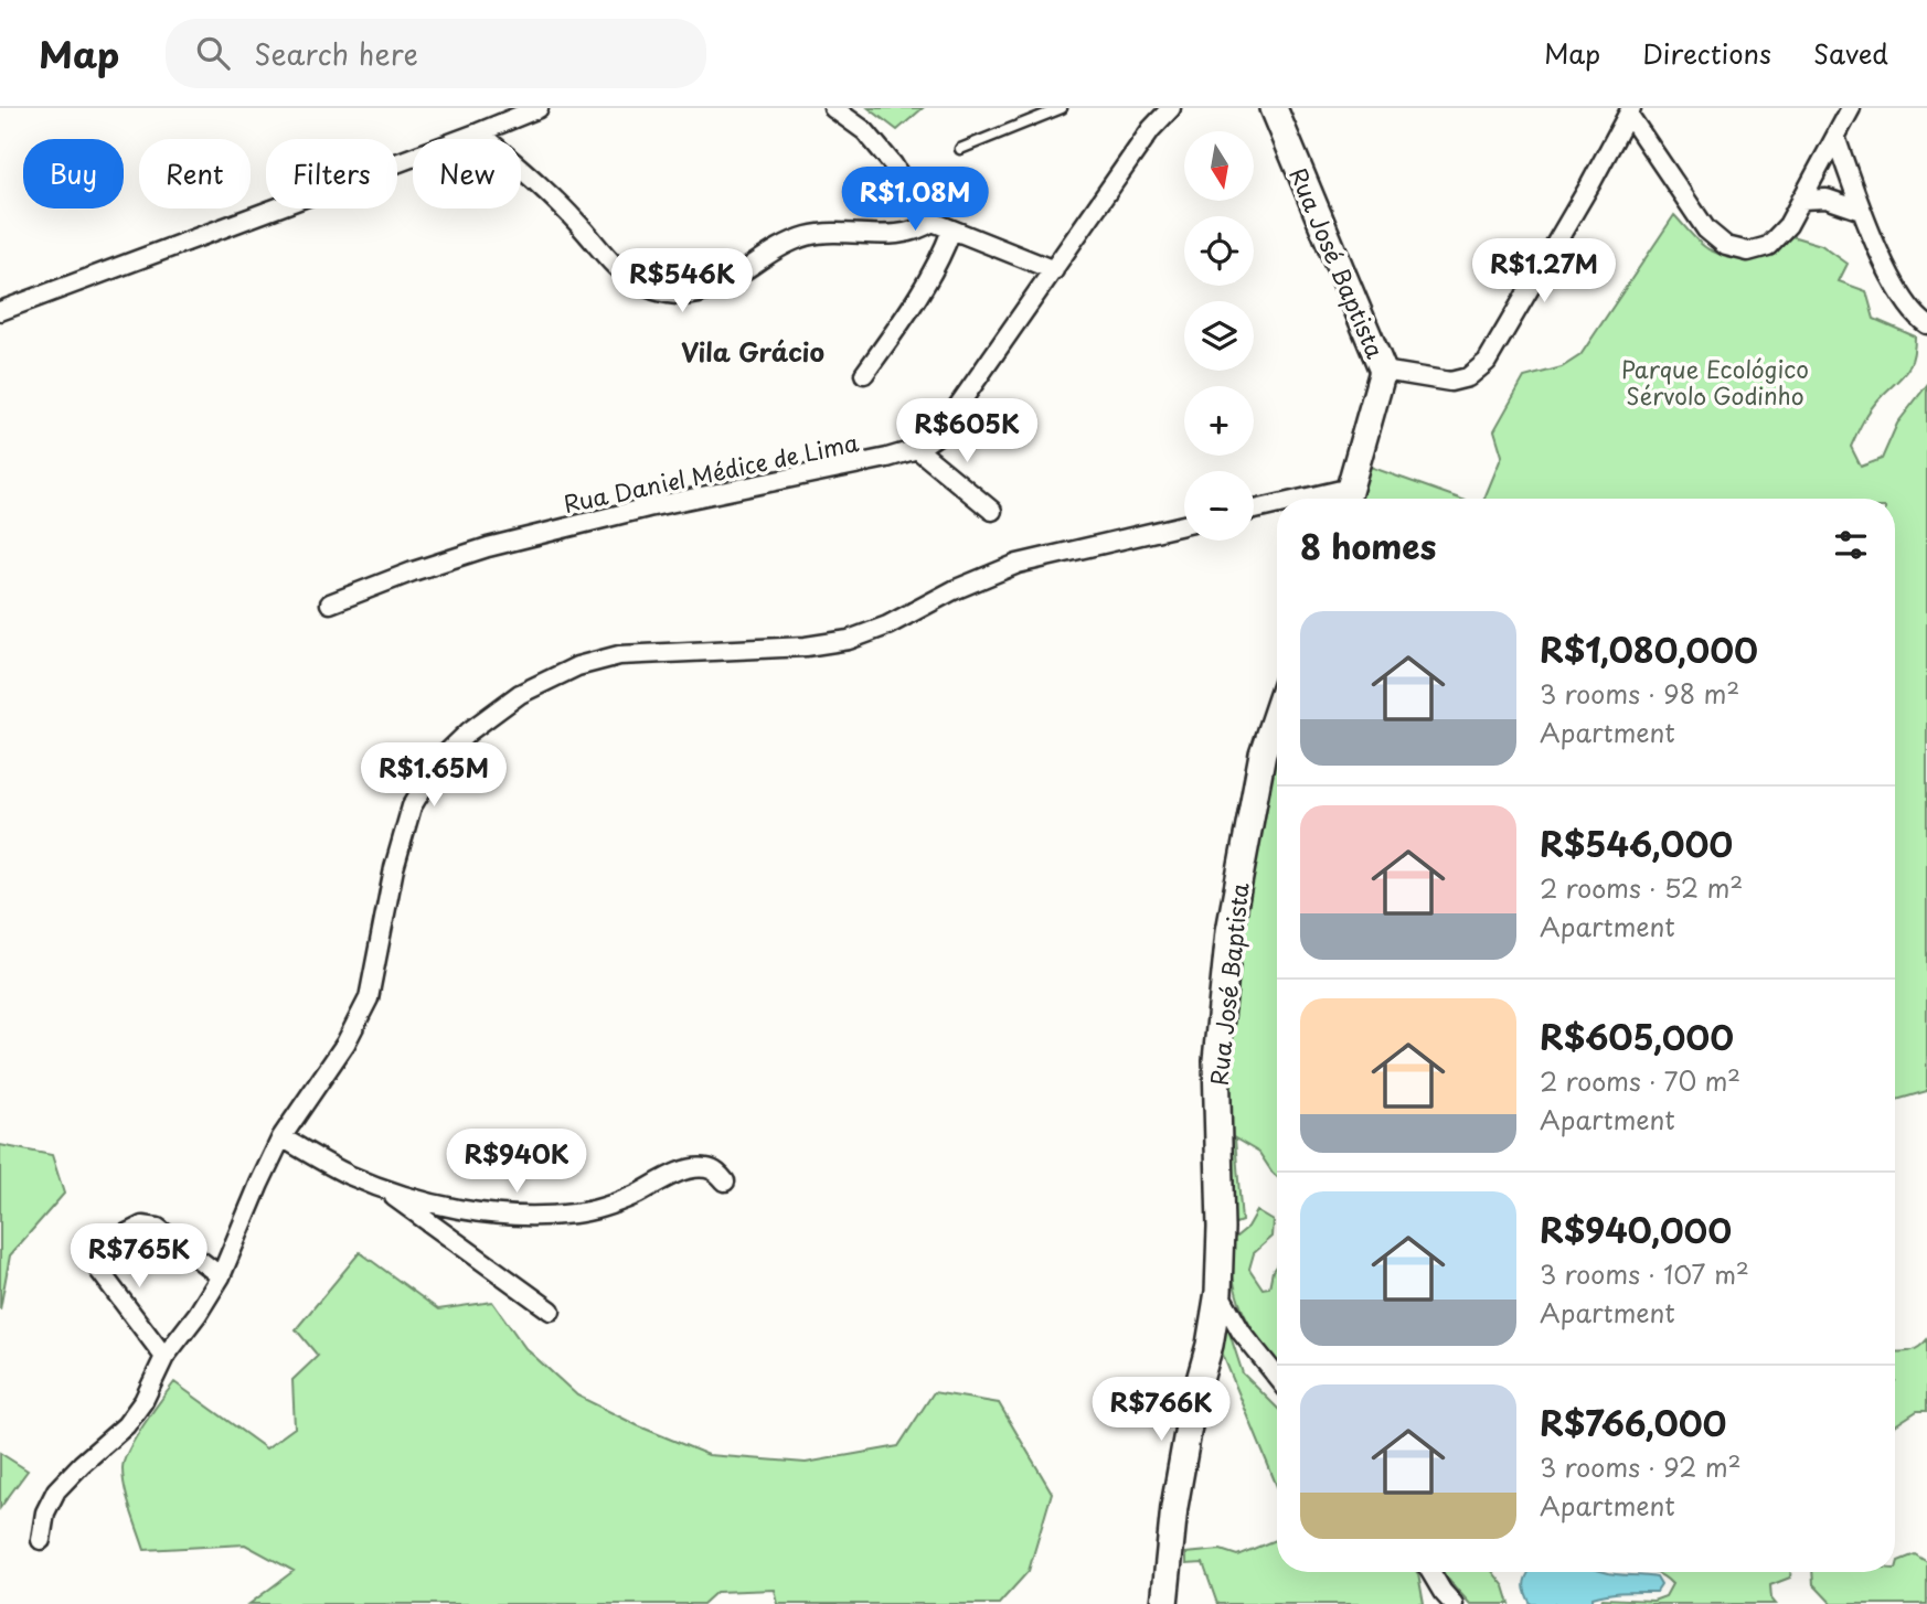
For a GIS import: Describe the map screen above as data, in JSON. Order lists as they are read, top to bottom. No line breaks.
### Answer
{"streets":{"street":["Rua José Baptista","Rua Daniel Médice de Lima"]},"districts":["Vila Grácio"],"parks":["Parque Ecológico Sérvolo Godinho"],"north":"bottom","page":{"header":"Map","search":"Search here","nav":["Map","Directions","Saved"],"map_buttons":["+","−"],"chip":["Buy","Rent","Filters","New"],"price":["R$1.08M","R$1.27M","R$546K","R$605K","R$1.65M","R$940K","R$765K","R$766K"],"heading":"8 homes","list":[{"name":"R$1,080,000","note":"3 rooms · 98 m² · Apartment"},{"name":"R$546,000","note":"2 rooms · 52 m² · Apartment"},{"name":"R$605,000","note":"2 rooms · 70 m² · Apartment"},{"name":"R$940,000","note":"3 rooms · 107 m² · Apartment"},{"name":"R$766,000","note":"3 rooms · 92 m² · Apartment"}]}}
